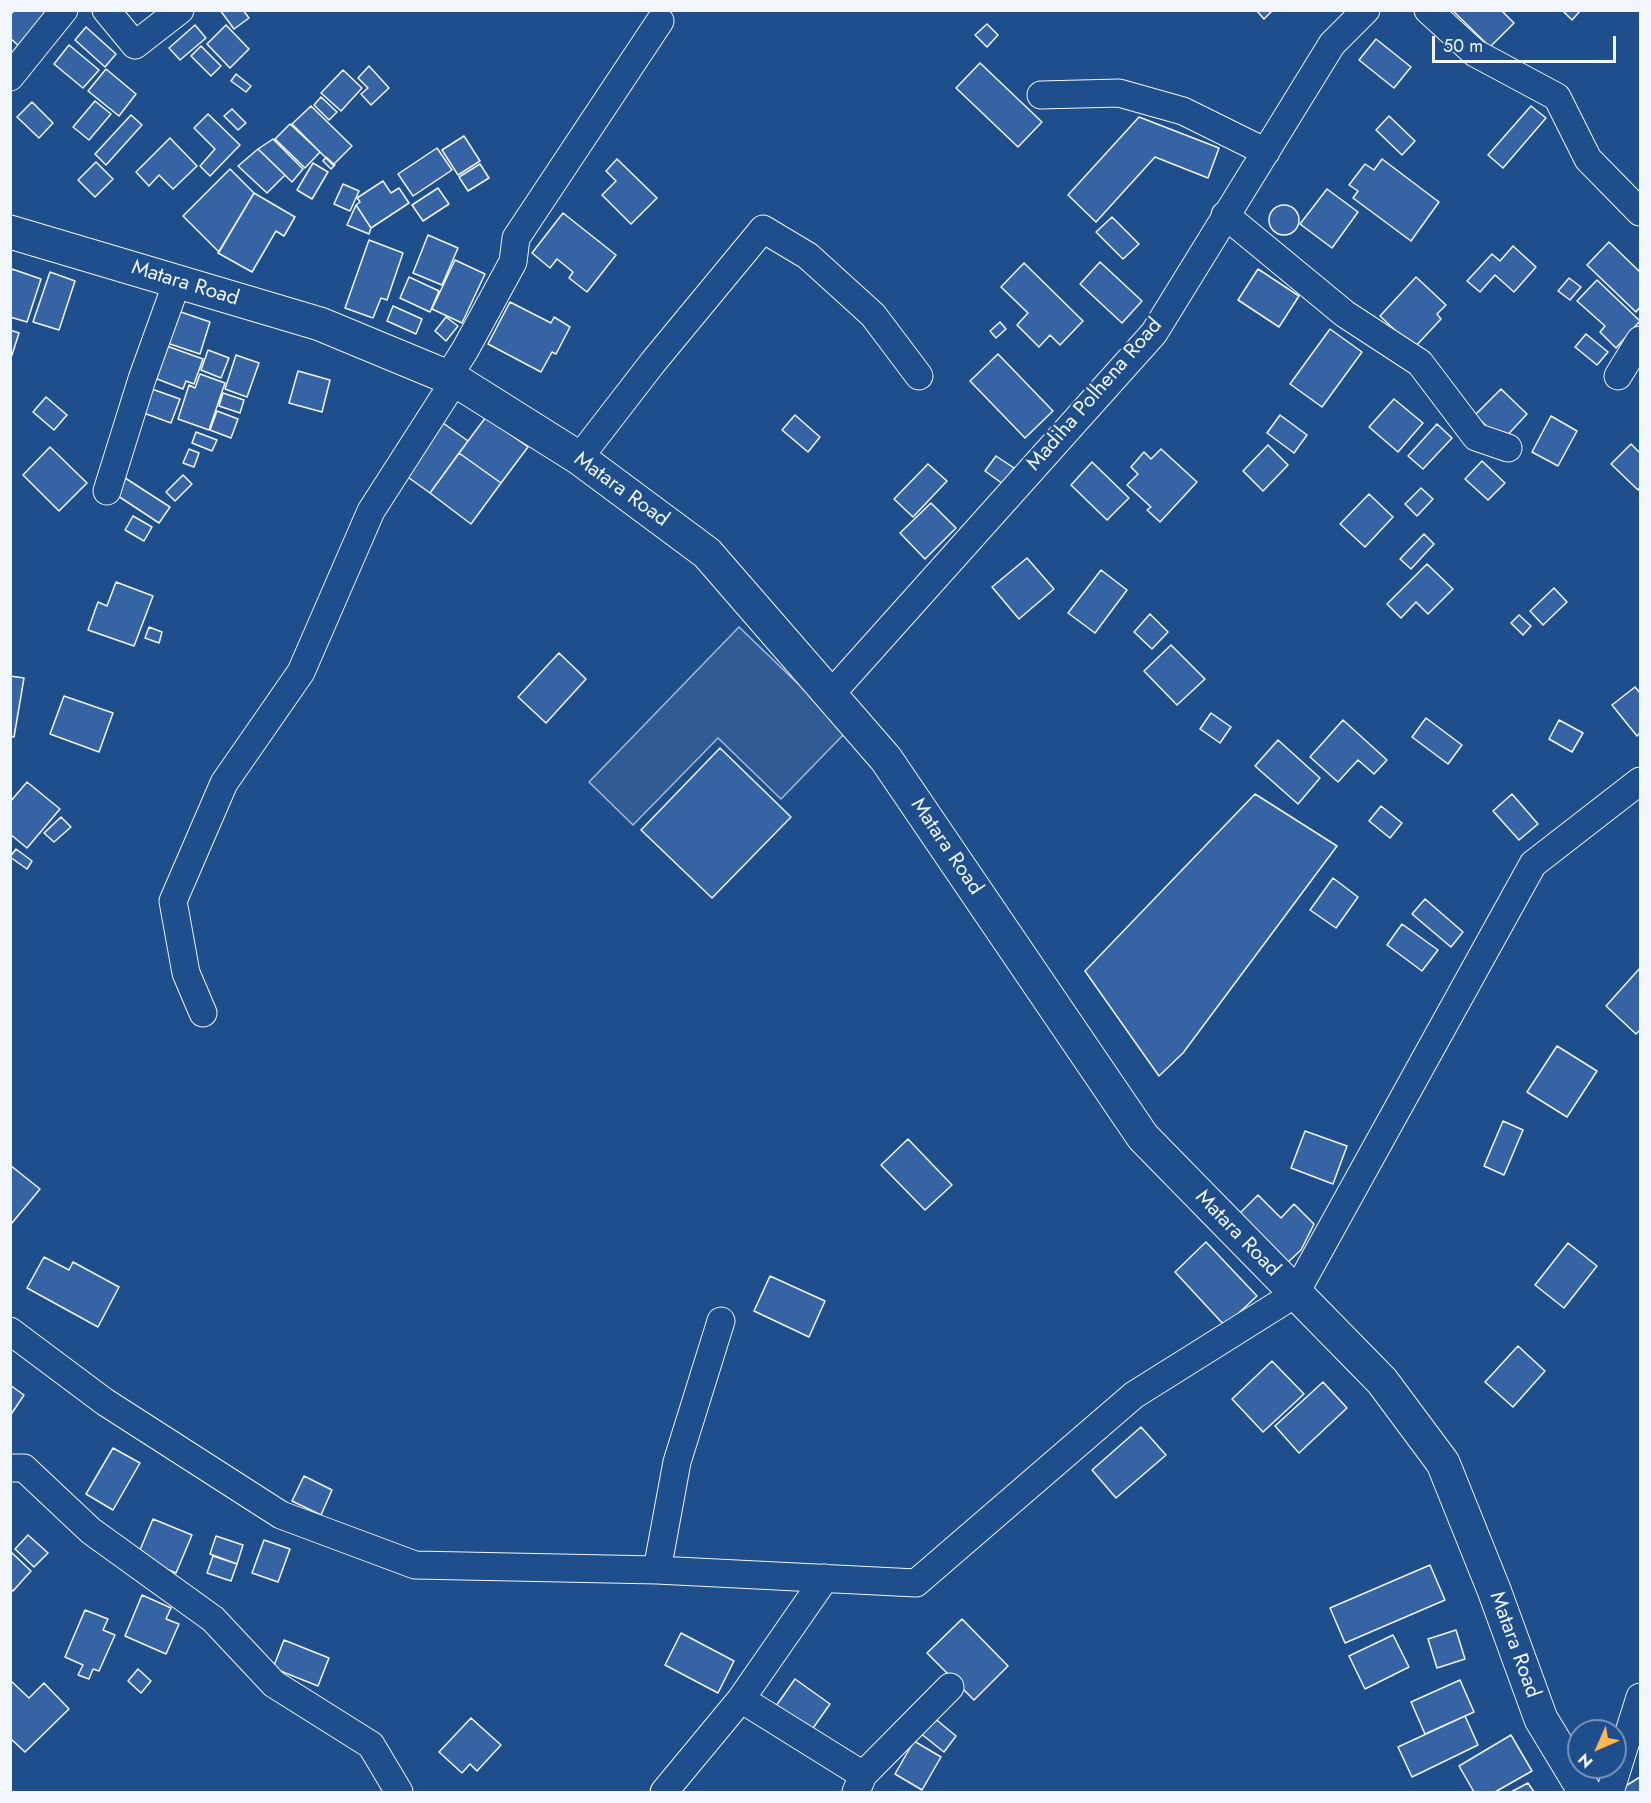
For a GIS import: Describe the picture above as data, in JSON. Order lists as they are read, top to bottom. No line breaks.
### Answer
{"streets":{"highway":["Matara Road"],"street":["Madiha Polhena Road"]},"crossings":[["Matara Road","Madiha Polhena Road"]],"scale_bar":"50 m","north":"bottom left"}
